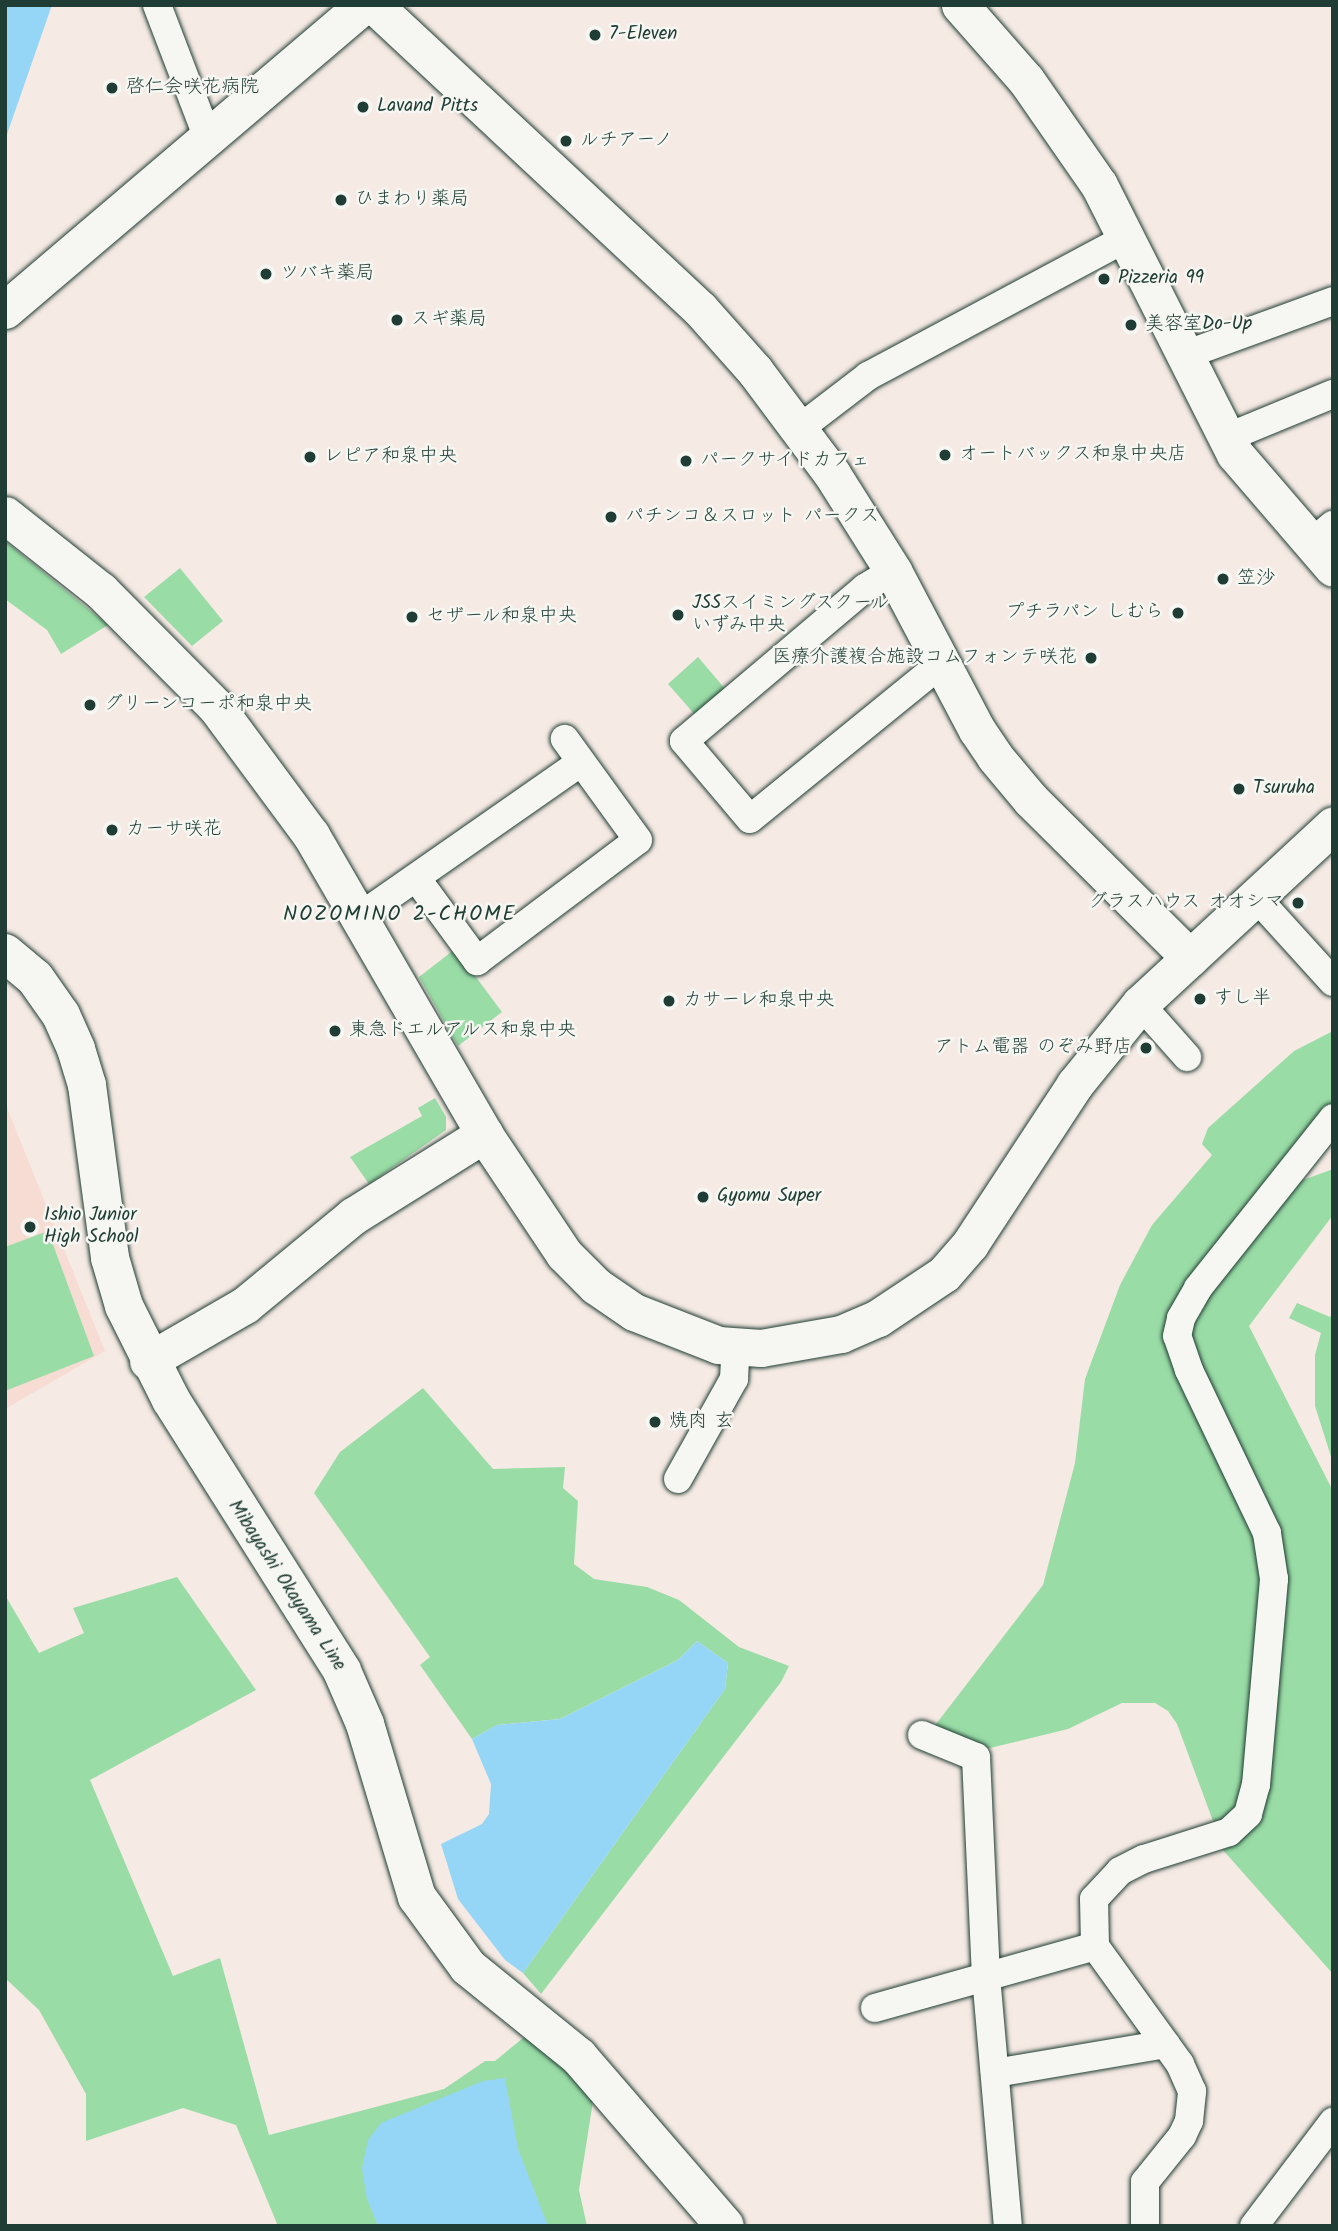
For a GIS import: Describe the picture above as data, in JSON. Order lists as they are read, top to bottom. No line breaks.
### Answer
{"streets":{"main road":["Mibayashi Okayama Line"]},"districts":["NOZOMINO 2-CHOME"],"places":["7-Eleven","啓仁会咲花病院","Lavand Pitts","ルチアーノ","ひまわり薬局","ツバキ薬局","Pizzeria 99","スギ薬局","美容室Do-Up","オートバックス和泉中央店","レピア和泉中央","パークサイドカフェ","パチンコ＆スロット パークス","笠沙","プチラパン しむら","JSSスイミングスクール いずみ中央","セザール和泉中央","医療介護複合施設コムフォンテ咲花","グリーンコーポ和泉中央","Tsuruha","カーサ咲花","グラスハウス オオシマ","すし半","カサーレ和泉中央","東急ドエルアルス和泉中央","アトム電器 のぞみ野店","Gyomu Super","Ishio Junior High School","焼肉 玄"]}
